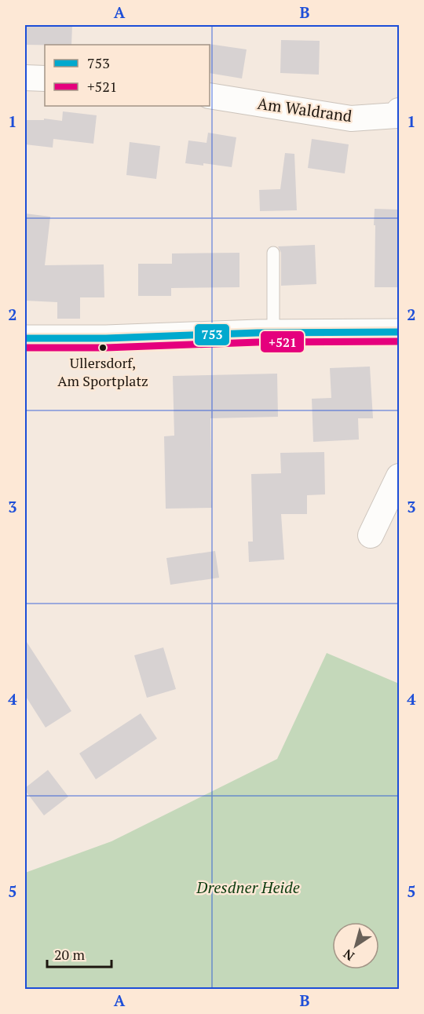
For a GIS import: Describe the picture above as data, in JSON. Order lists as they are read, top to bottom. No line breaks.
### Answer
{"streets":{"street":["Am Waldrand"]},"parks":["Dresdner Heide"],"places":["Ullersdorf, Am Sportplatz"],"lines":["transit line 753","transit line +521"],"legend":["753","+521"],"scale_bar":"20 m","north":"bottom left","grid":{"columns":["A","B"],"rows":["1","2","3","4","5"]}}
